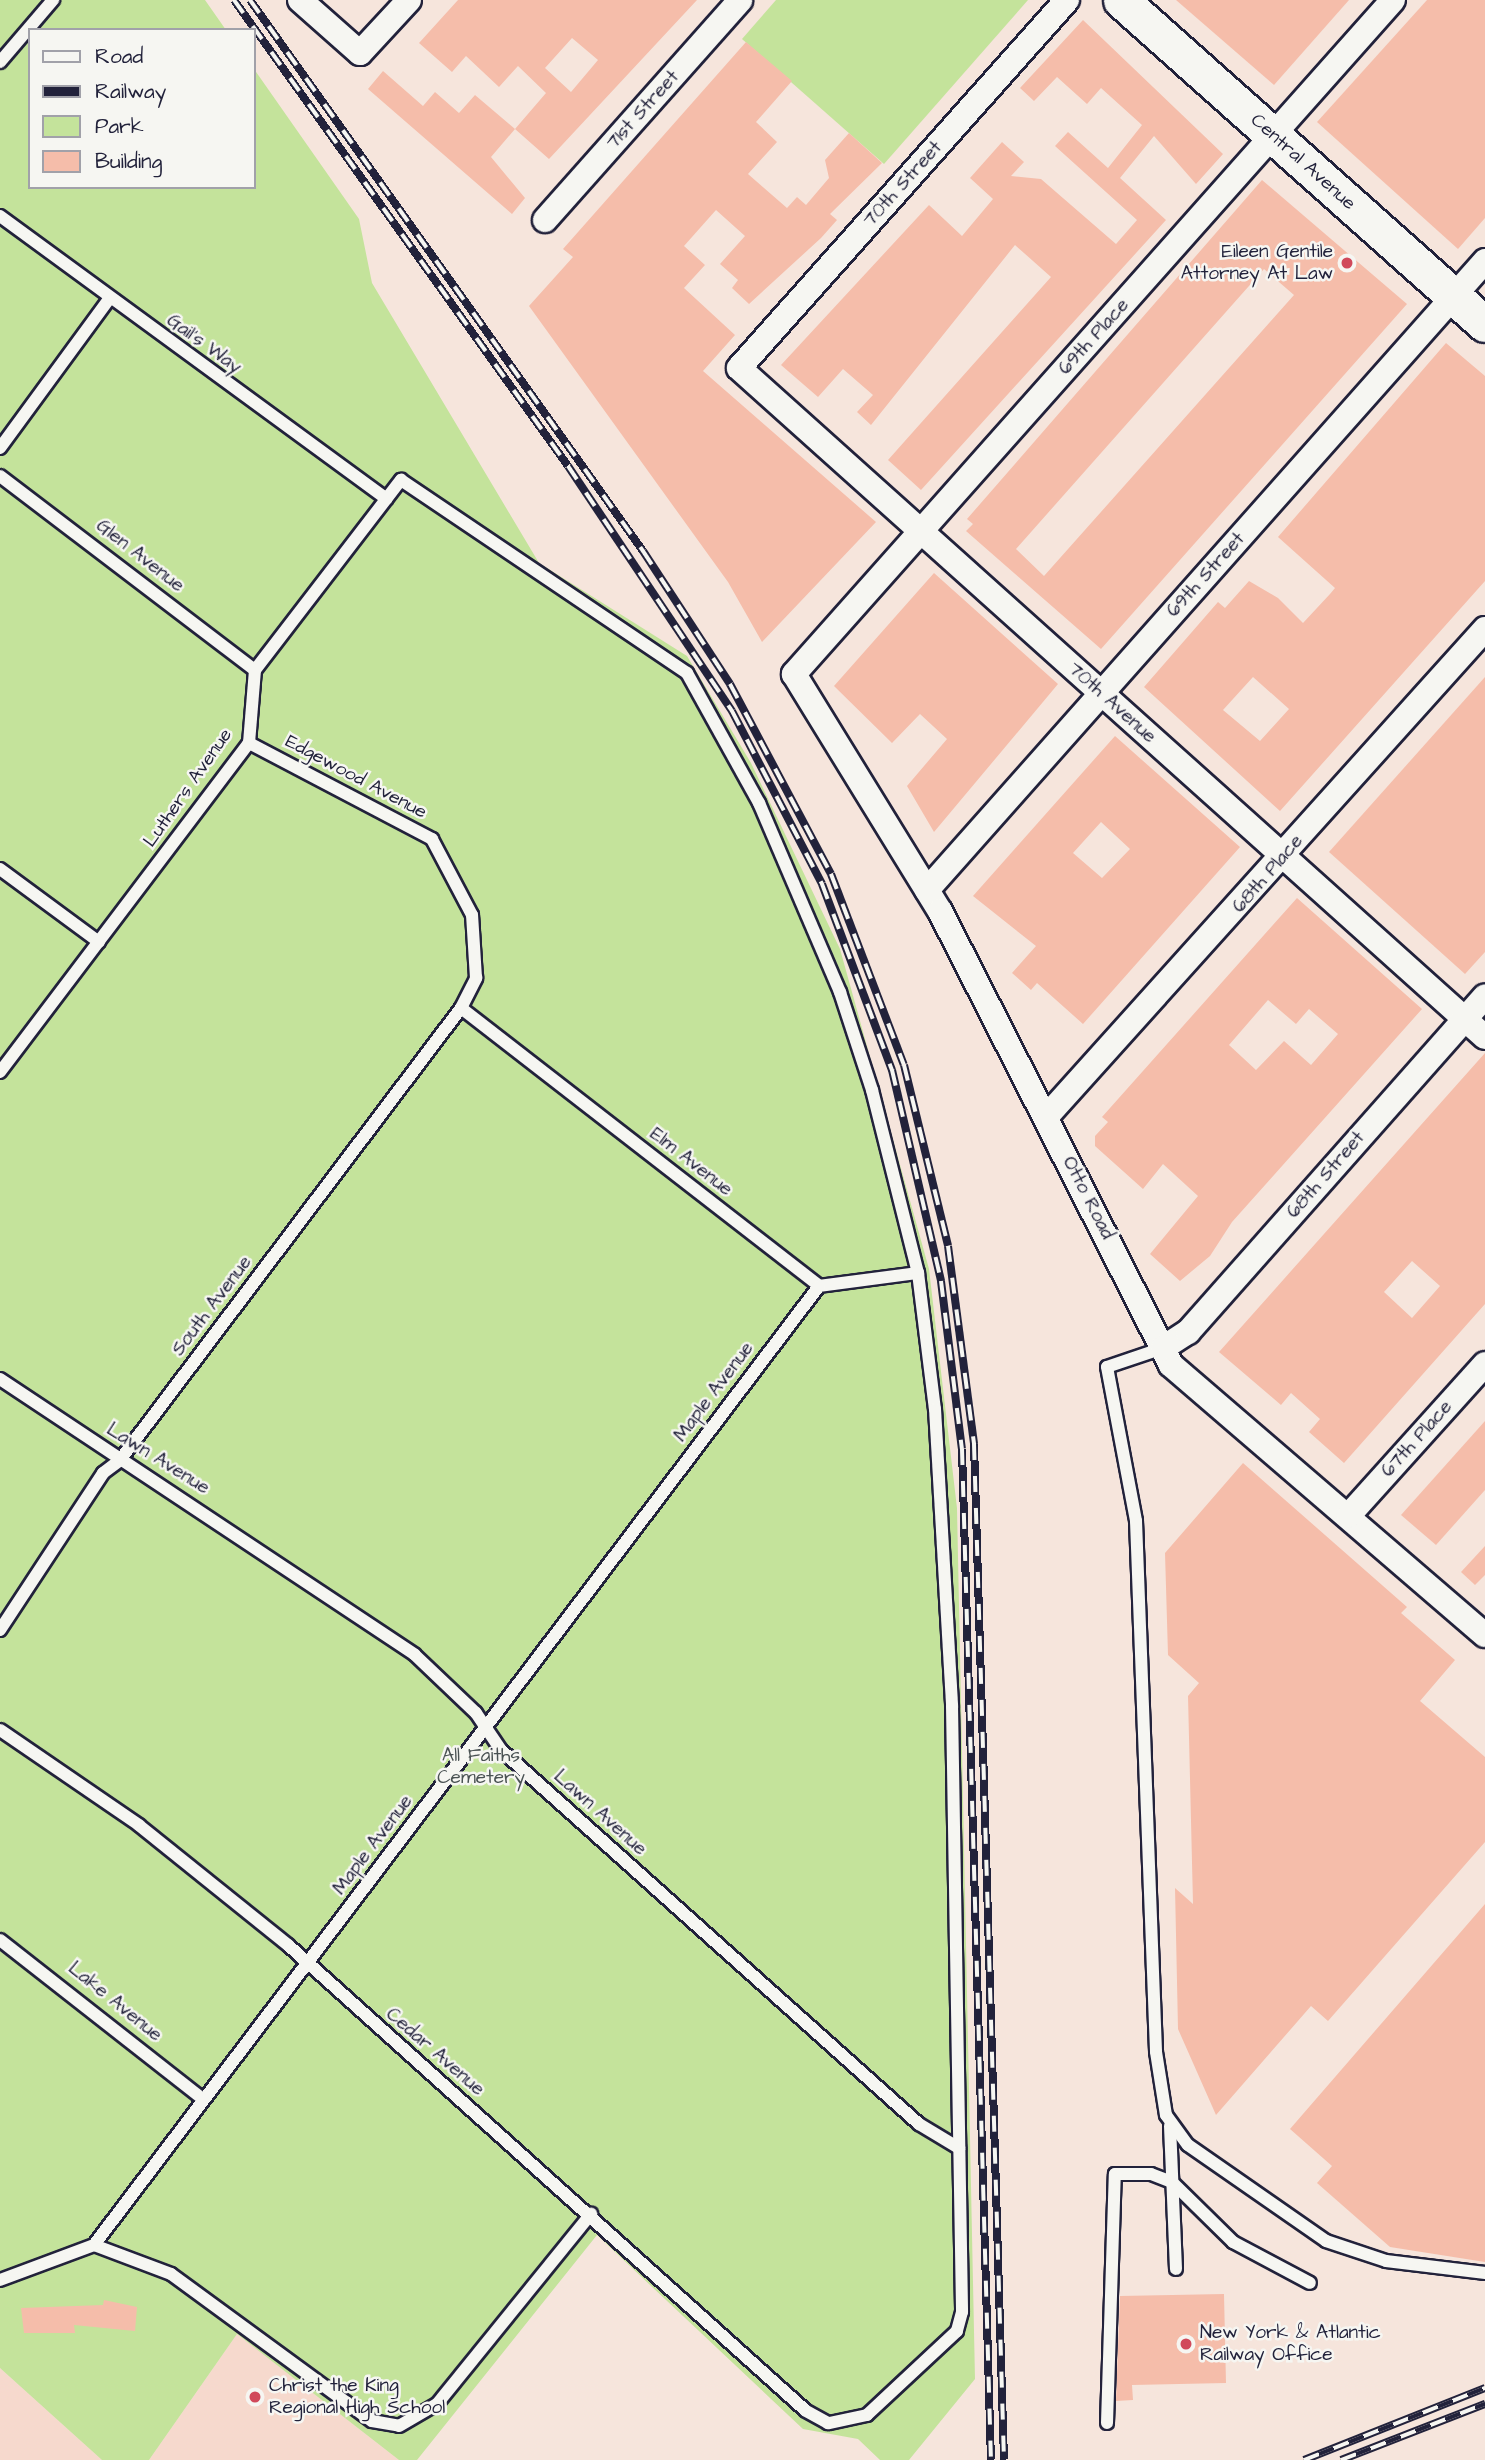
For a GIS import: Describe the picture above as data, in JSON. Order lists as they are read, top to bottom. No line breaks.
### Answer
{"streets":{"main road":["Central Avenue"],"street":["71st Street","70th Street","69th Place","69th Street","70th Avenue","68th Place","68th Street","Otto Road","67th Place"],"lane":["Gail's Way","Glen Avenue","Edgewood Avenue","Luthers Avenue","Elm Avenue","South Avenue","Maple Avenue","Lawn Avenue","Lake Avenue","Cedar Avenue"]},"crossings":[["Central Avenue","69th Place"],["Central Avenue","69th Street"],["70th Street","70th Avenue"],["69th Place","70th Avenue"],["69th Place","Otto Road"],["Glen Avenue","Luthers Avenue"],["69th Street","70th Avenue"],["69th Street","Otto Road"],["70th Avenue","68th Place"],["70th Avenue","68th Street"],["Edgewood Avenue","Luthers Avenue"],["Edgewood Avenue","Elm Avenue"],["Edgewood Avenue","South Avenue"],["68th Place","Otto Road"],["Elm Avenue","South Avenue"],["Elm Avenue","Maple Avenue"],["68th Street","Otto Road"],["Otto Road","67th Place"],["South Avenue","Lawn Avenue"],["Maple Avenue","Lawn Avenue"],["Maple Avenue","Lake Avenue"],["Maple Avenue","Cedar Avenue"],["Lawn Avenue","Cedar Avenue"]],"parks":["All Faiths Cemetery"],"places":["Eileen Gentile Attorney At Law","New York & Atlantic Railway Office","Christ the King Regional High School"],"legend":["Road","Railway","Park","Building"]}
